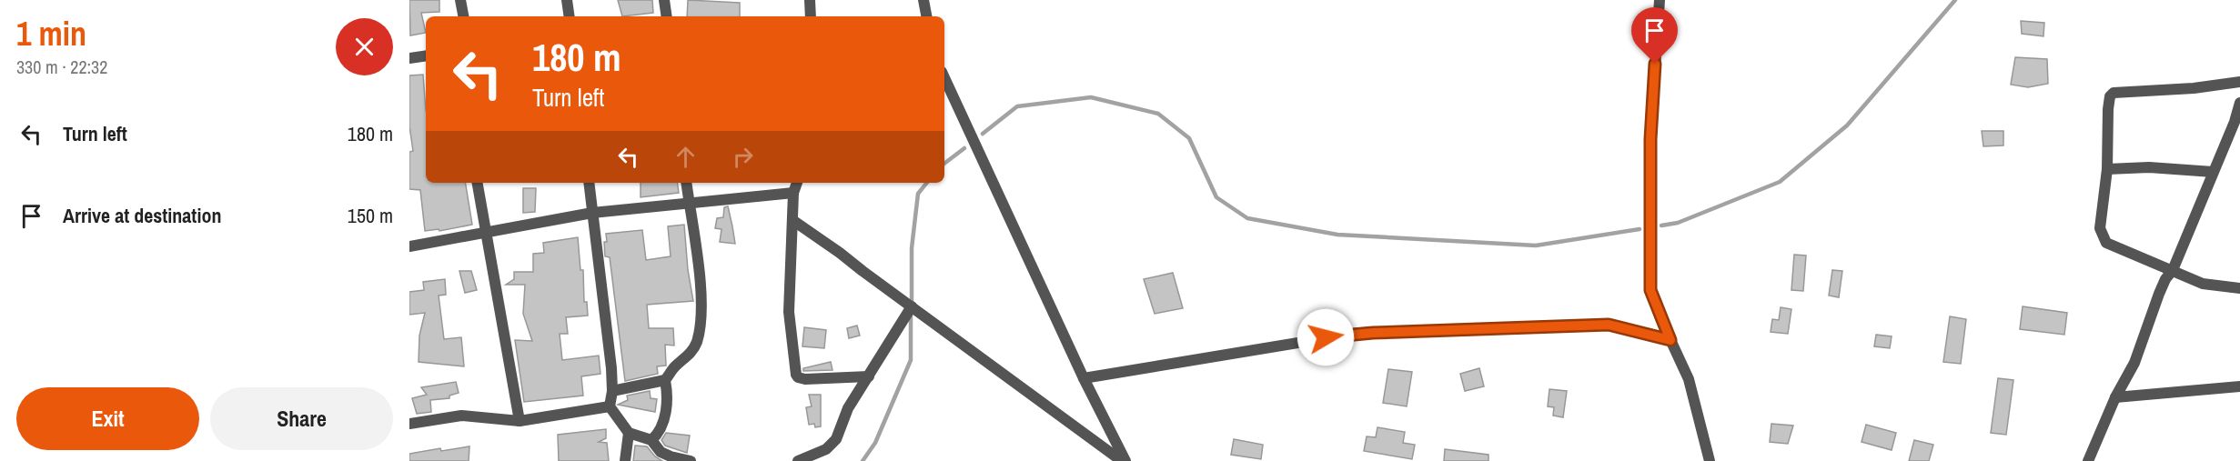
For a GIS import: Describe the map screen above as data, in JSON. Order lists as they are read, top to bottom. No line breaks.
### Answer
{"page":{"heading":["1 min","330 m · 22:32"],"turn":["180 m","Turn left"],"list":[{"name":"Turn left","value":"180 m"},{"name":"Arrive at destination","value":"150 m"}],"buttons":["Exit","Share"]}}
